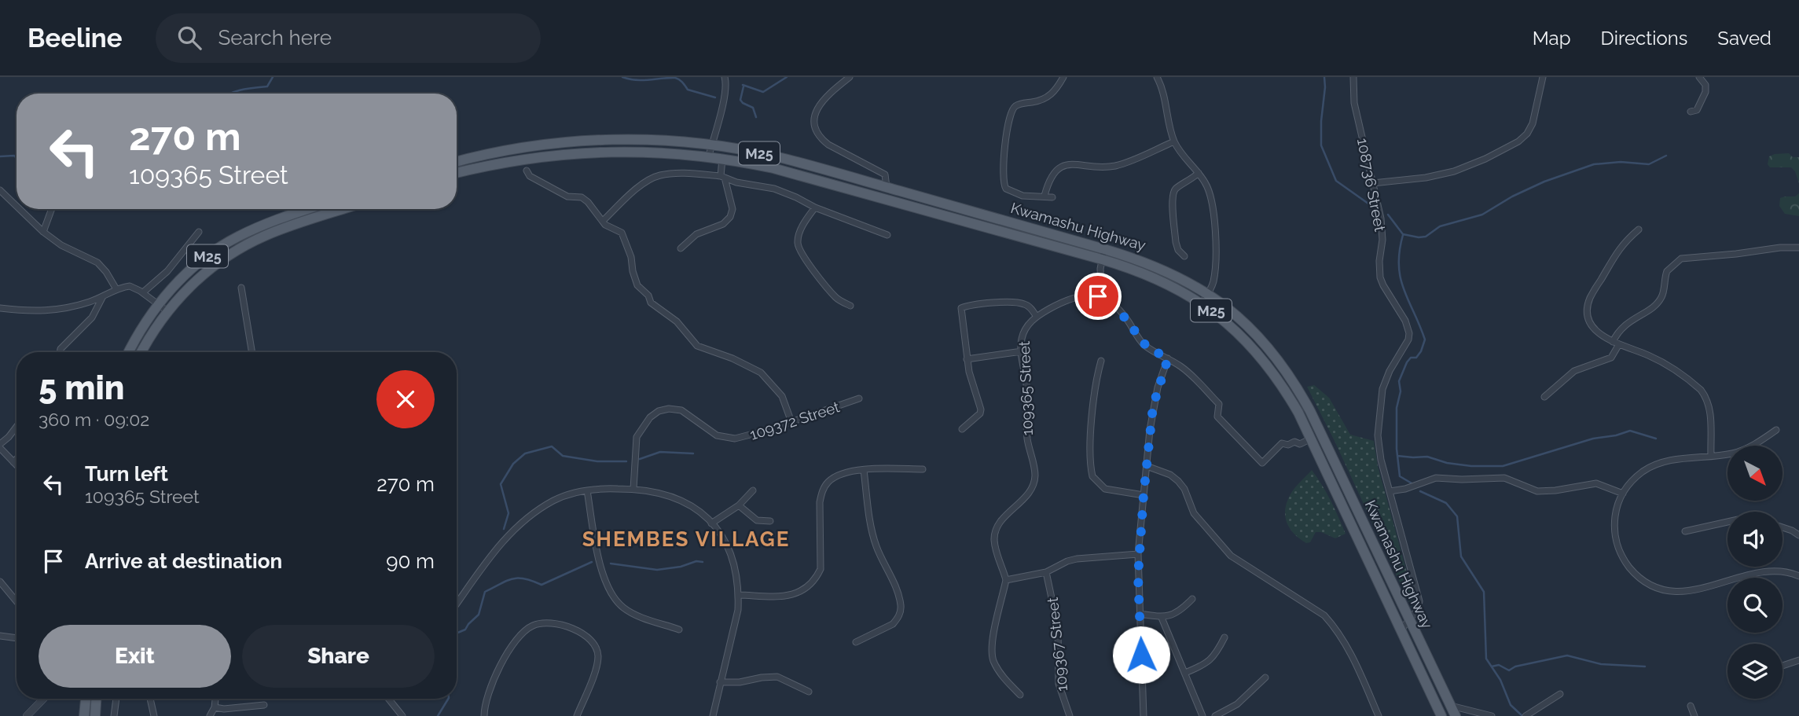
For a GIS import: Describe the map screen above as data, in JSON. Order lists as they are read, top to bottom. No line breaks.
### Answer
{"streets":{"main road":["M25","Kwamashu Highway"],"street":["108736 Street","109365 Street","109372 Street","109367 Street"]},"crossings":[["108736 Street","Kwamashu Highway"]],"districts":["SHEMBES VILLAGE"],"north":"bottom right","page":{"header":"Beeline","search":"Search here","nav":["Map","Directions","Saved"],"turn":["270 m","109365 Street"],"heading":["5 min","360 m · 09:02"],"list":[{"name":"Turn left","note":"109365 Street","value":"270 m"},{"name":"Arrive at destination","value":"90 m"}],"buttons":["Exit","Share"]}}
